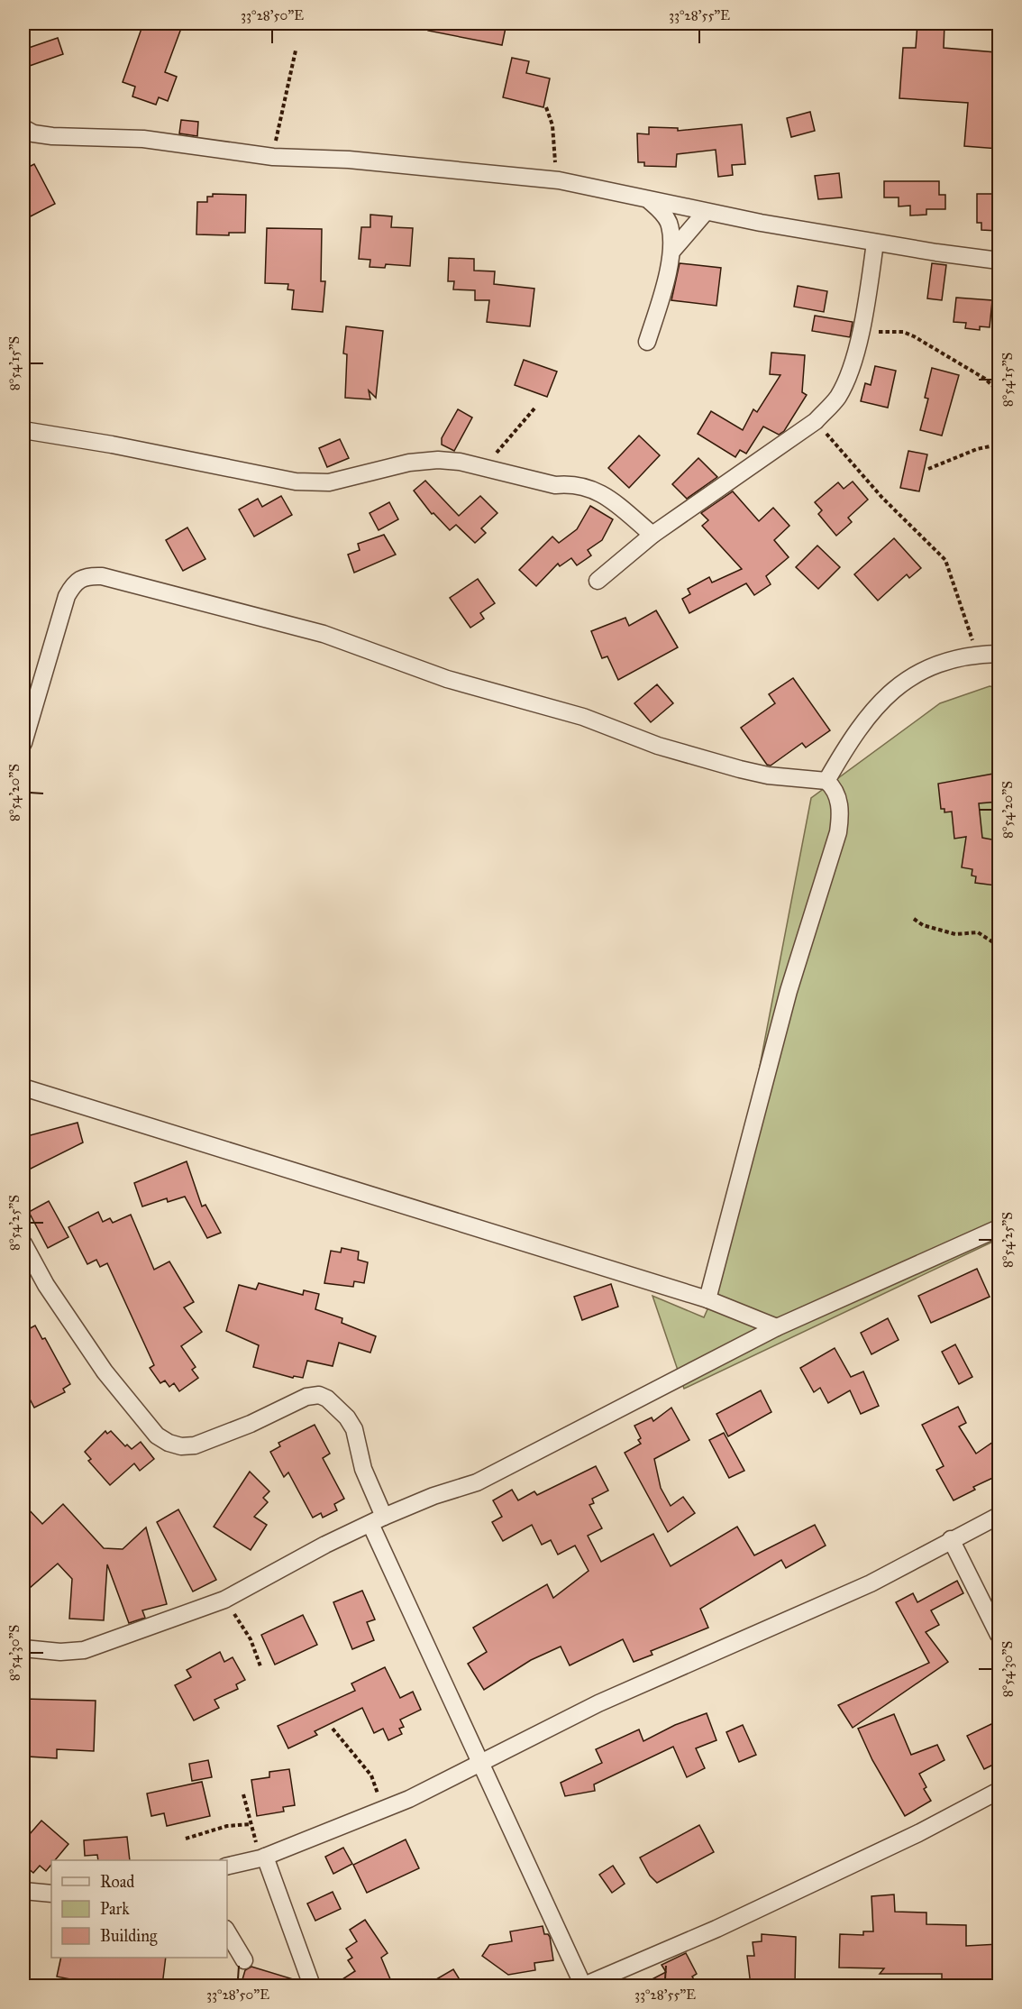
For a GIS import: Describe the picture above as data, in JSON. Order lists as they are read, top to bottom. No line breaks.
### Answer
{"legend":["Road","Park","Building"],"coordinates":["33°28'50\"E","33°28'55\"E","8°54'15\"S","8°54'20\"S","8°54'25\"S","8°54'30\"S"]}
